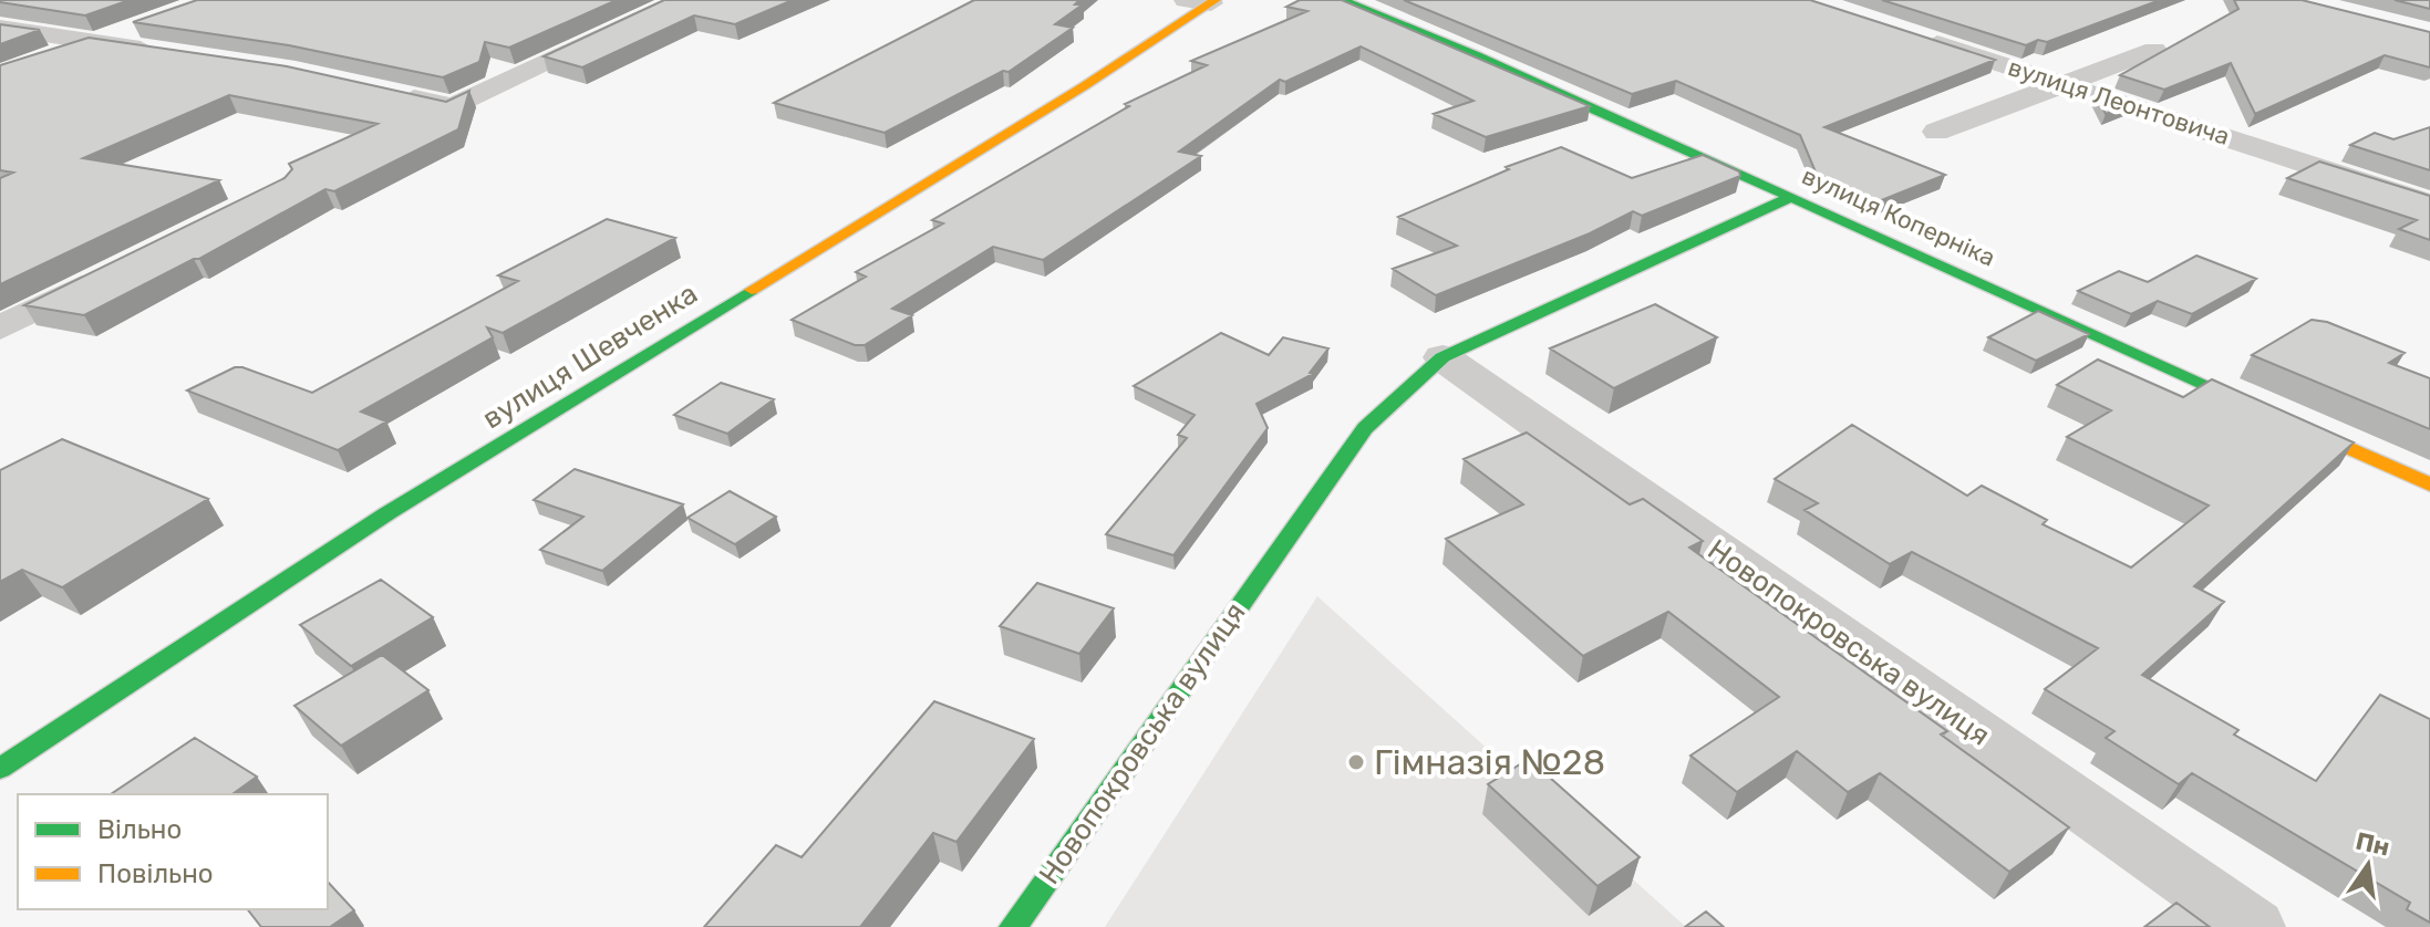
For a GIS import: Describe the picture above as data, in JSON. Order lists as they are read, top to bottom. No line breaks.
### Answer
{"streets":{"street":["вулиця Леонтовича","вулиця Коперніка","вулиця Шевченка","Новопокровська вулиця"]},"crossings":[["вулиця Коперніка","Новопокровська вулиця"]],"places":["Гімназія №28"],"legend":["Вільно","Повільно"],"north":"top"}
